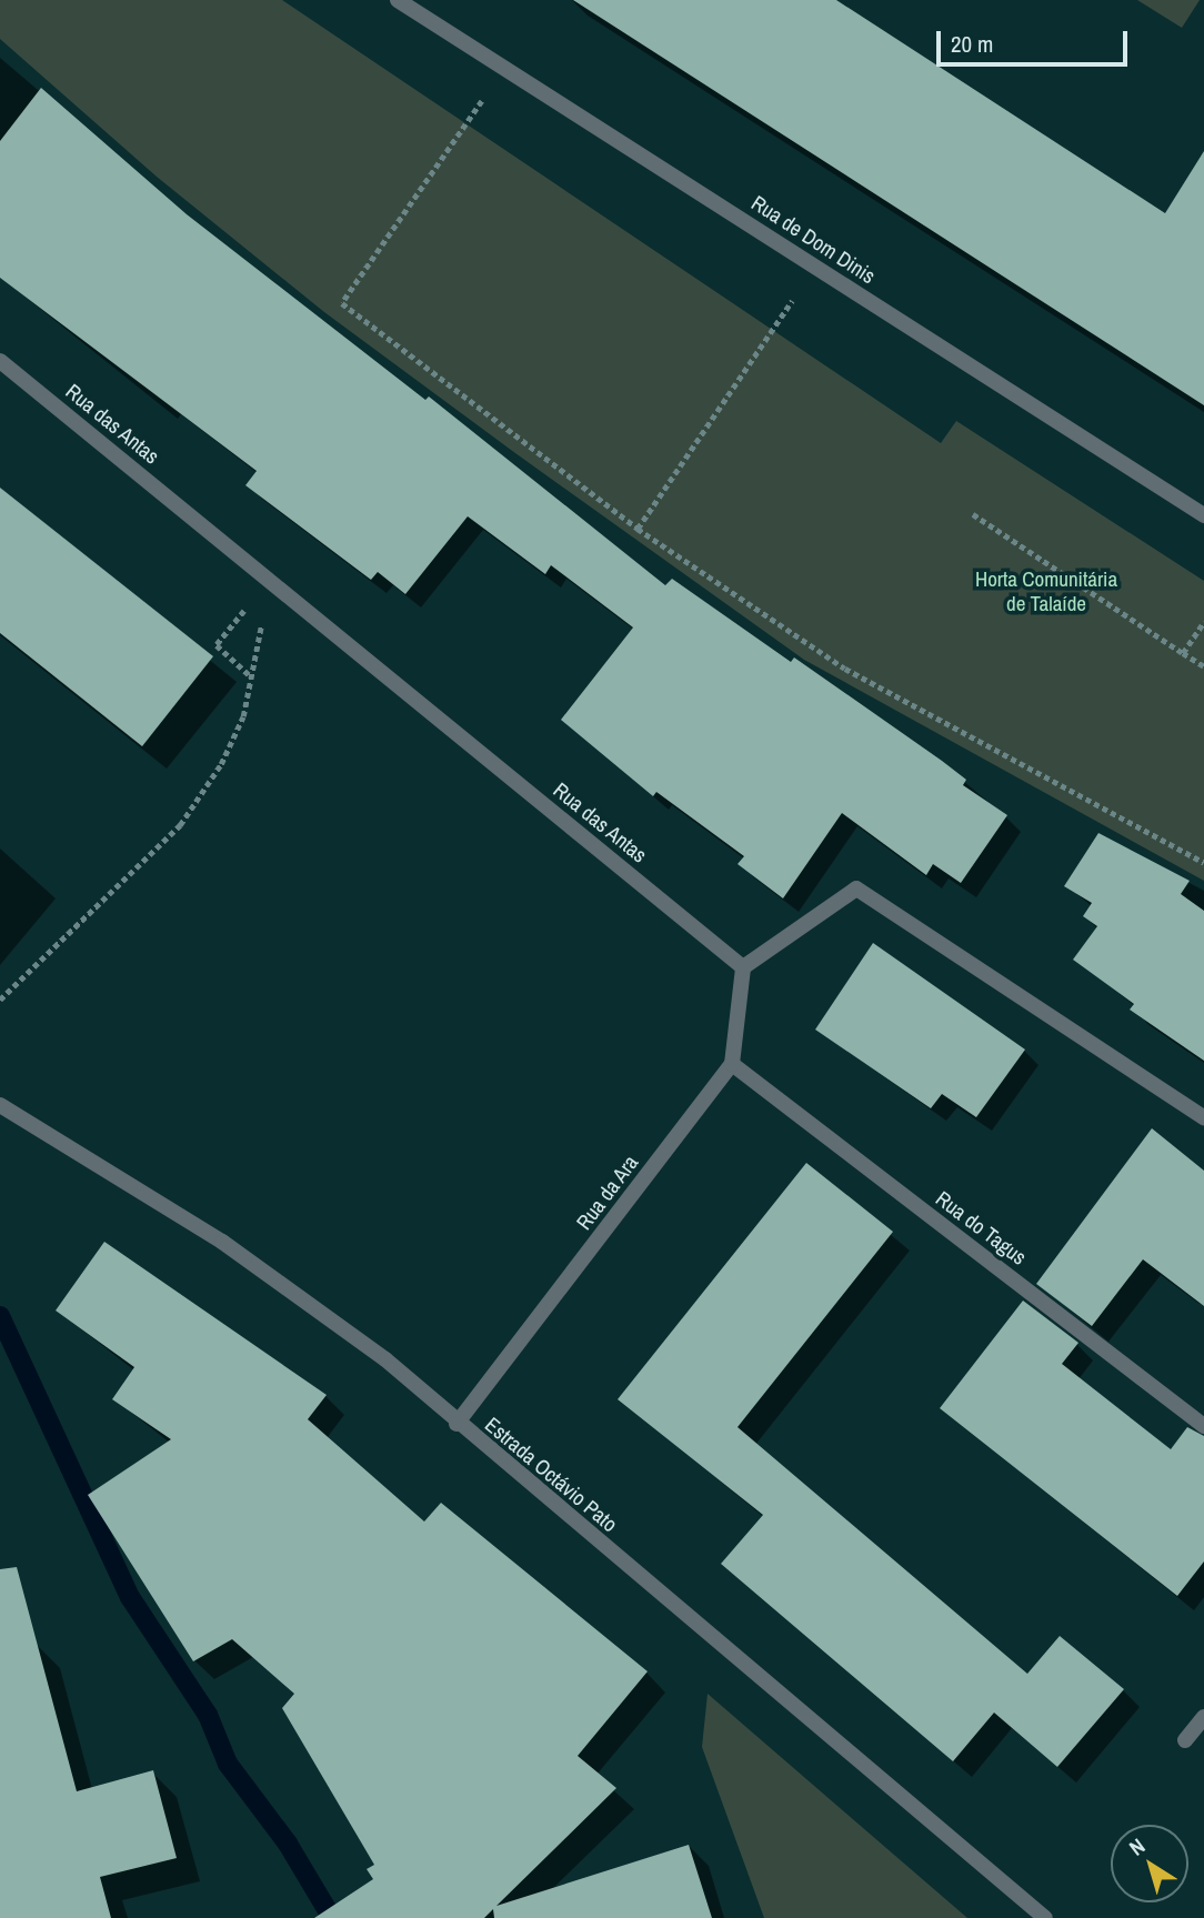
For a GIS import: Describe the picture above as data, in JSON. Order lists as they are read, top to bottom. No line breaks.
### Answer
{"streets":{"street":["Rua de Dom Dinis","Rua das Antas","Rua da Ara","Rua do Tagus","Estrada Octávio Pato"]},"crossings":[["Rua da Ara","Rua do Tagus"],["Rua da Ara","Estrada Octávio Pato"]],"parks":["Horta Comunitária de Talaíde"],"scale_bar":"20 m","north":"top left"}
